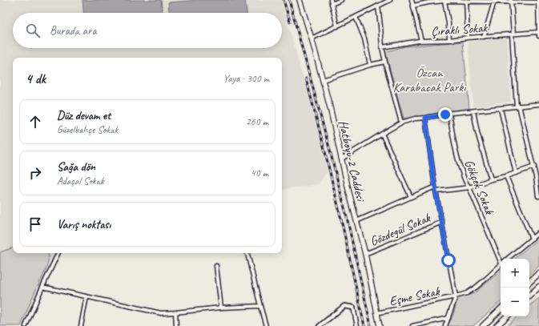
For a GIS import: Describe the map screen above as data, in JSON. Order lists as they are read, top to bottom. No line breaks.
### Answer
{"streets":{"main road":["Hatboyu-2 Caddesi"],"street":["Çıraklı Sokak","Gökçek Sokak","Gözdegül Sokak","Eşme Sokak"]},"crossings":[["Hatboyu-2 Caddesi","Gözdegül Sokak"],["Hatboyu-2 Caddesi","Eşme Sokak"]],"parks":["Özcan Karabacak Parkı"],"page":{"search":"Burada ara","heading":["4 dk","Yaya · 300 m"],"list":[["Düz devam et","Güzelbahçe Sokak","260 m"],["Sağa dön","Adaçal Sokak","40 m"],"Varış noktası"],"map_buttons":["+","−"]}}
